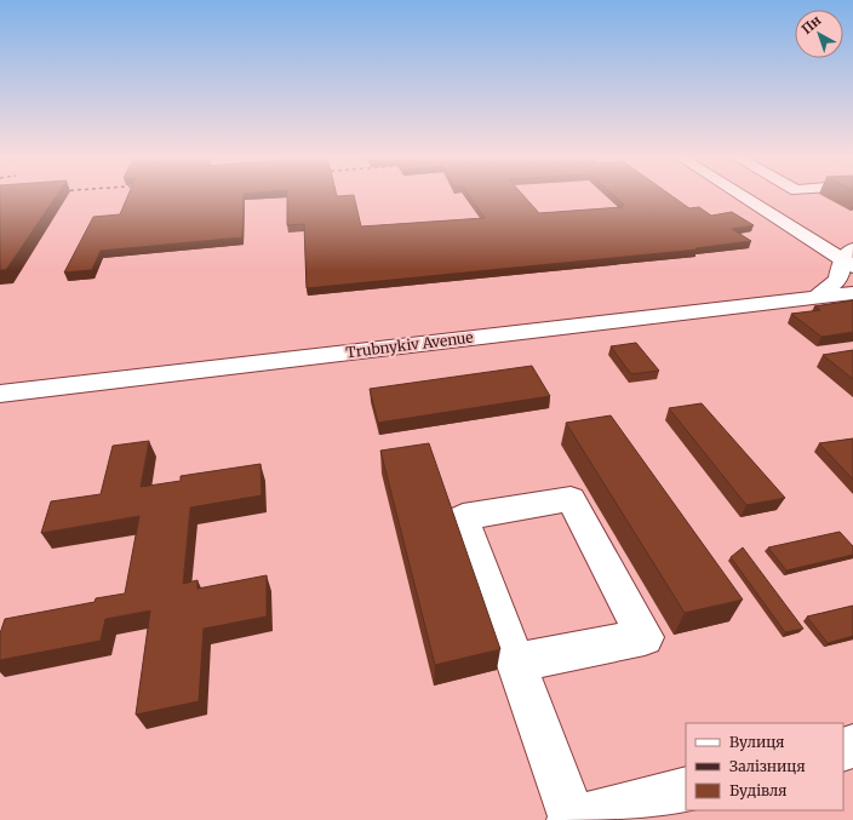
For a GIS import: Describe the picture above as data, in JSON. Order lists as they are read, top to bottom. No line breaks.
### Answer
{"streets":{"main road":["Trubnykiv Avenue"]},"legend":["Вулиця","Залізниця","Будівля"],"north":"top left"}
